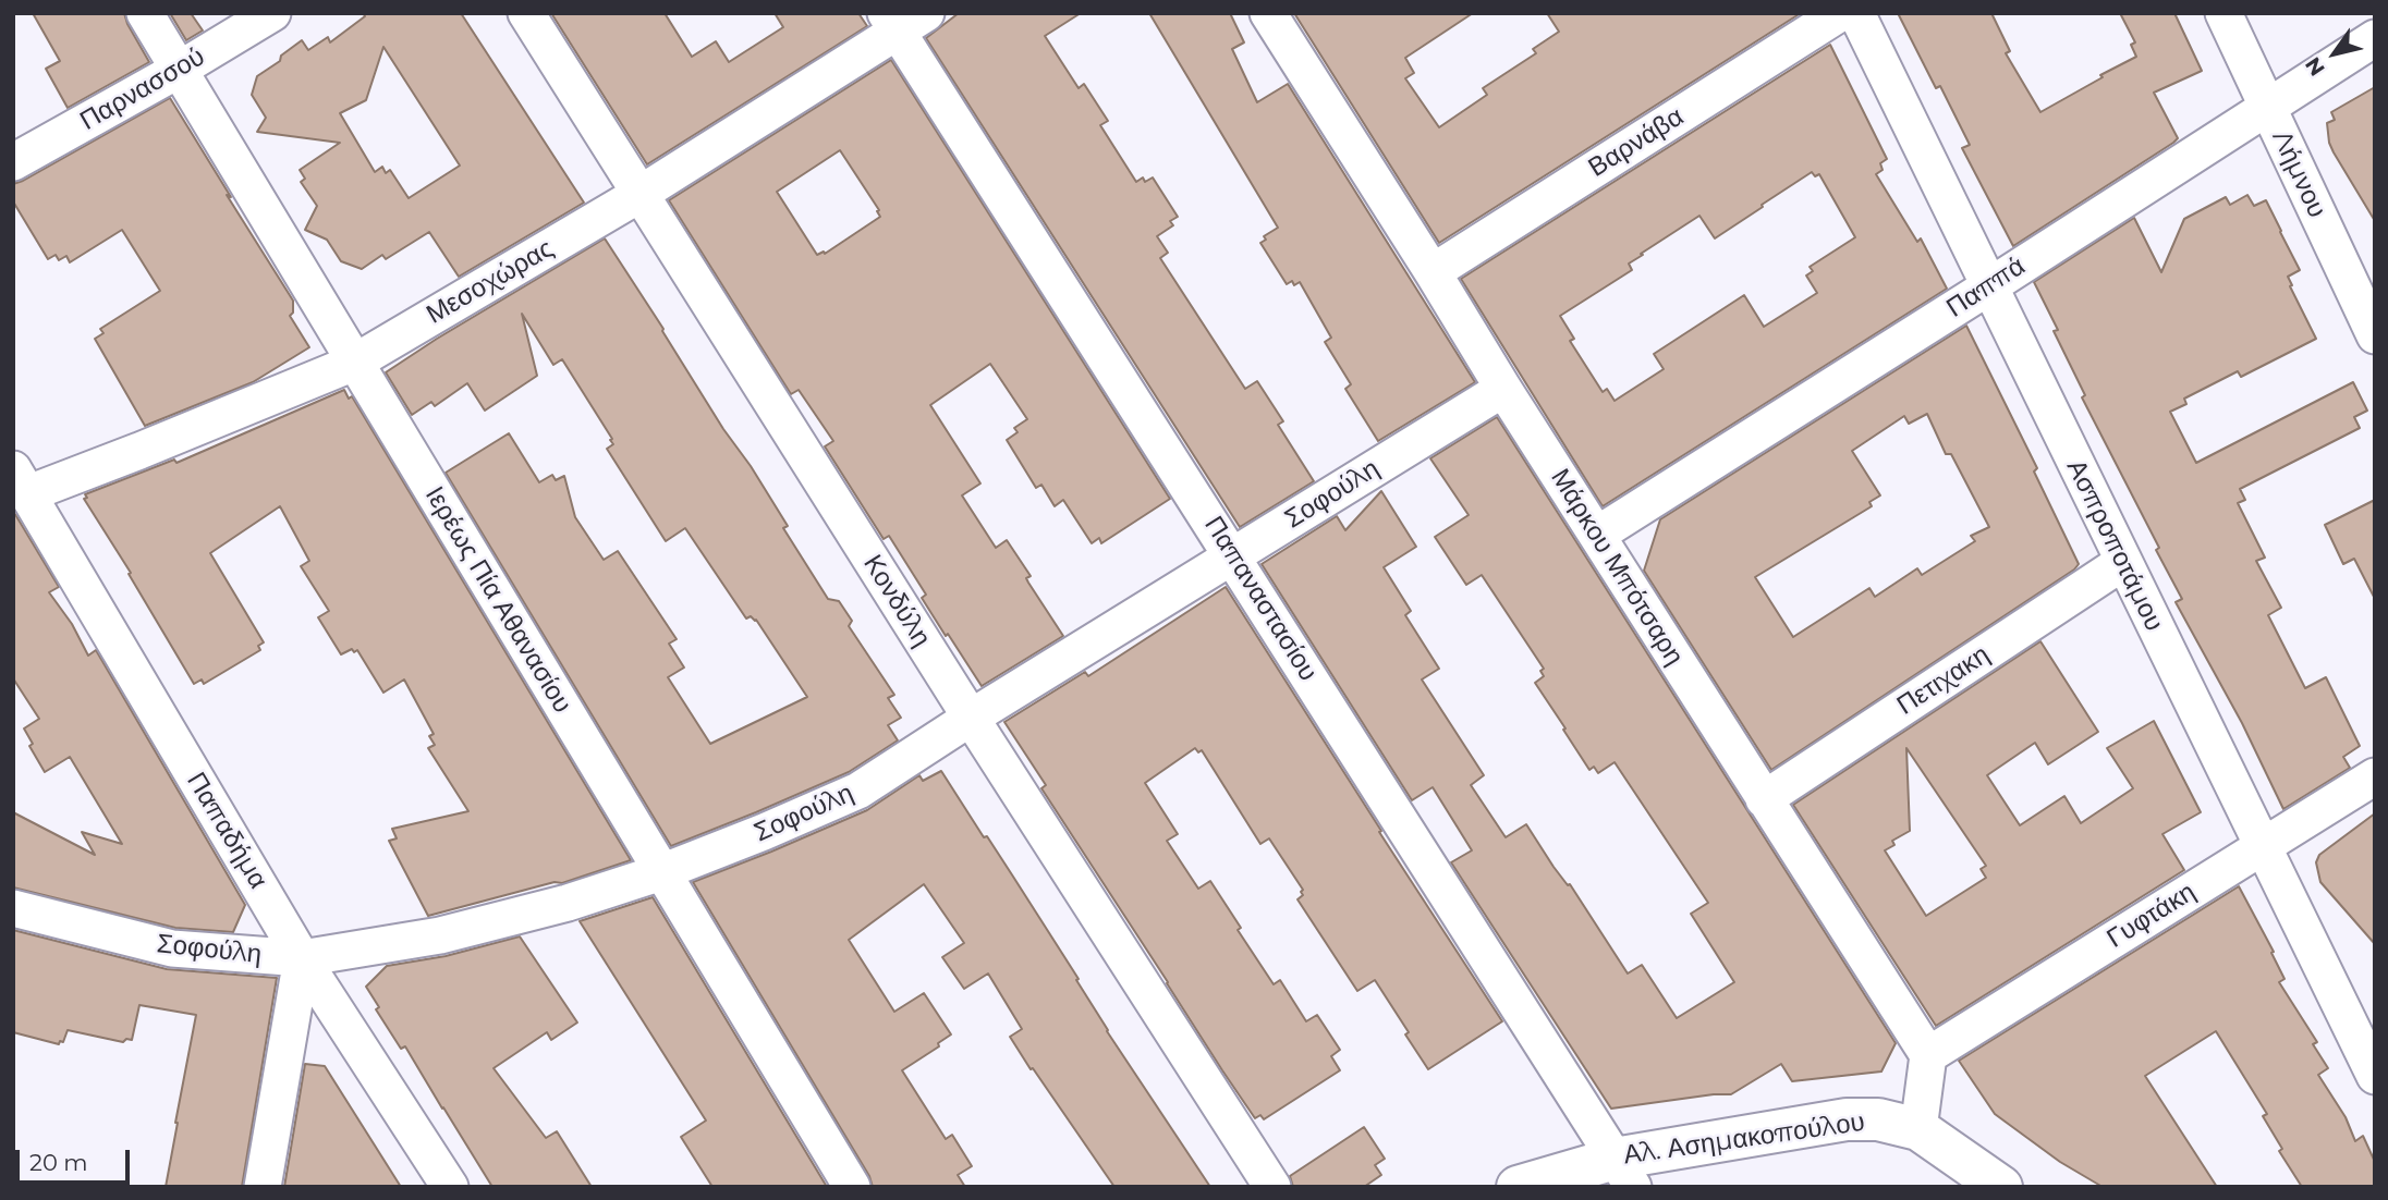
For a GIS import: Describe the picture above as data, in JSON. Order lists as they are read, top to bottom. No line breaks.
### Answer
{"streets":{"street":["Παρνασσού","Βαρνάβα","Λήμνου","Μεσοχώρας","Παππά","Σοφούλη","Ασπροποτάμου","Μάρκου Μπότσαρη","Παπαναστασίου","Ιερέως Πία Αθανασίου","Κονδύλη","Πετιχακη","Παπαδήμα","Γυφτάκη","Αλ. Ασημακοπούλου"]},"crossings":[["Παρνασσού","Ιερέως Πία Αθανασίου"],["Βαρνάβα","Μάρκου Μπότσαρη"],["Λήμνου","Παππά"],["Μεσοχώρας","Παπαναστασίου"],["Μεσοχώρας","Ιερέως Πία Αθανασίου"],["Μεσοχώρας","Κονδύλη"],["Μεσοχώρας","Παπαδήμα"],["Παππά","Ασπροποτάμου"],["Παππά","Μάρκου Μπότσαρη"],["Σοφούλη","Μάρκου Μπότσαρη"],["Σοφούλη","Παπαναστασίου"],["Σοφούλη","Ιερέως Πία Αθανασίου"],["Σοφούλη","Κονδύλη"],["Σοφούλη","Παπαδήμα"],["Ασπροποτάμου","Πετιχακη"],["Ασπροποτάμου","Γυφτάκη"],["Μάρκου Μπότσαρη","Πετιχακη"],["Μάρκου Μπότσαρη","Γυφτάκη"],["Παπαναστασίου","Αλ. Ασημακοπούλου"]],"scale_bar":"20 m","north":"bottom left"}
